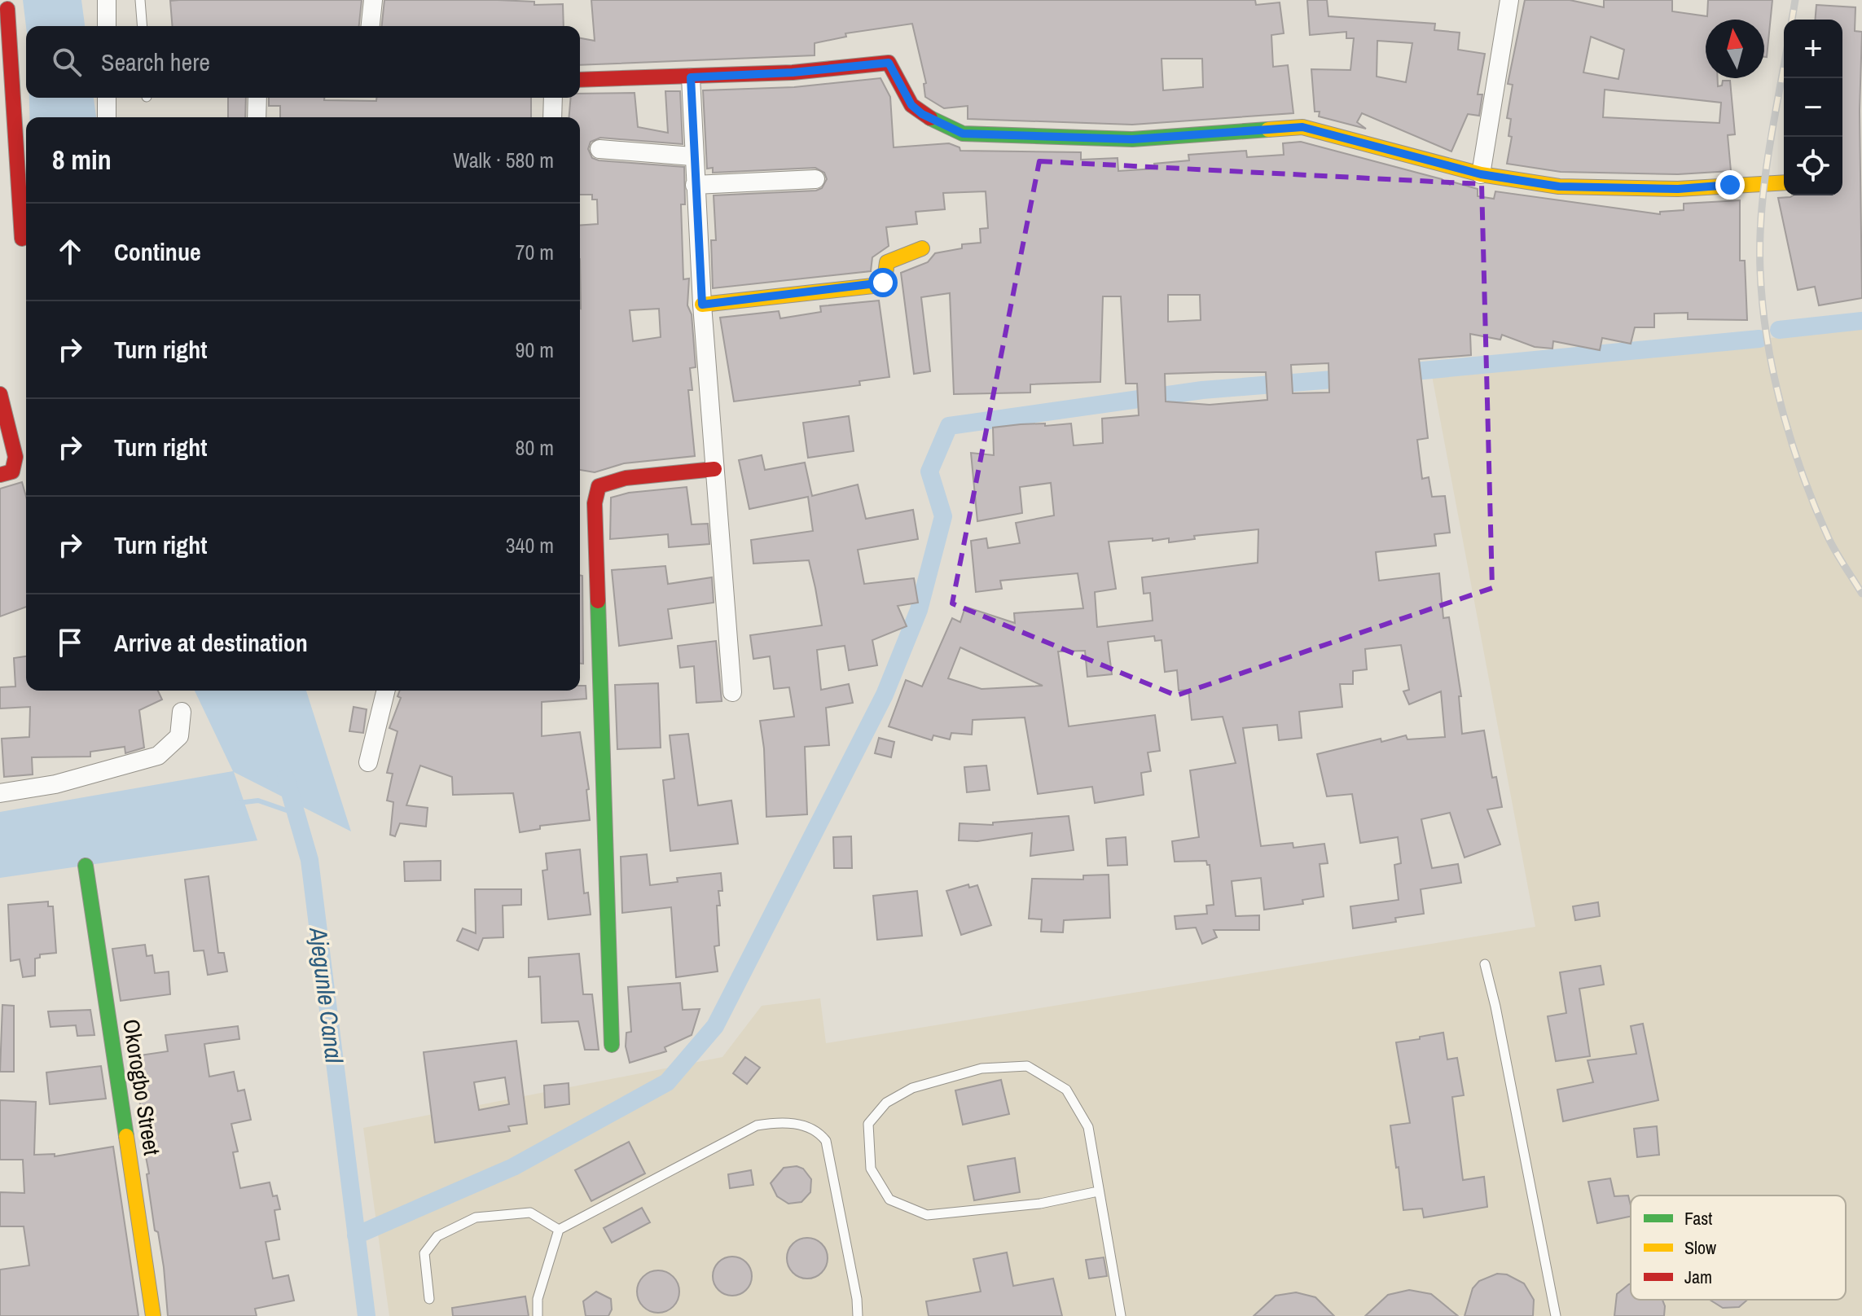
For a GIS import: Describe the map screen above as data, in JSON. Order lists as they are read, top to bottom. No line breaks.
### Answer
{"streets":{"street":["Okorogbo Street"]},"water":["Ajegunle Canal"],"legend":["Fast","Slow","Jam"],"north":"top","page":{"map_buttons":["+","−"],"search":"Search here","heading":["8 min","Walk · 580 m"],"list":[["Continue","70 m"],["Turn right","90 m"],["Turn right","80 m"],["Turn right","340 m"],"Arrive at destination"]}}
